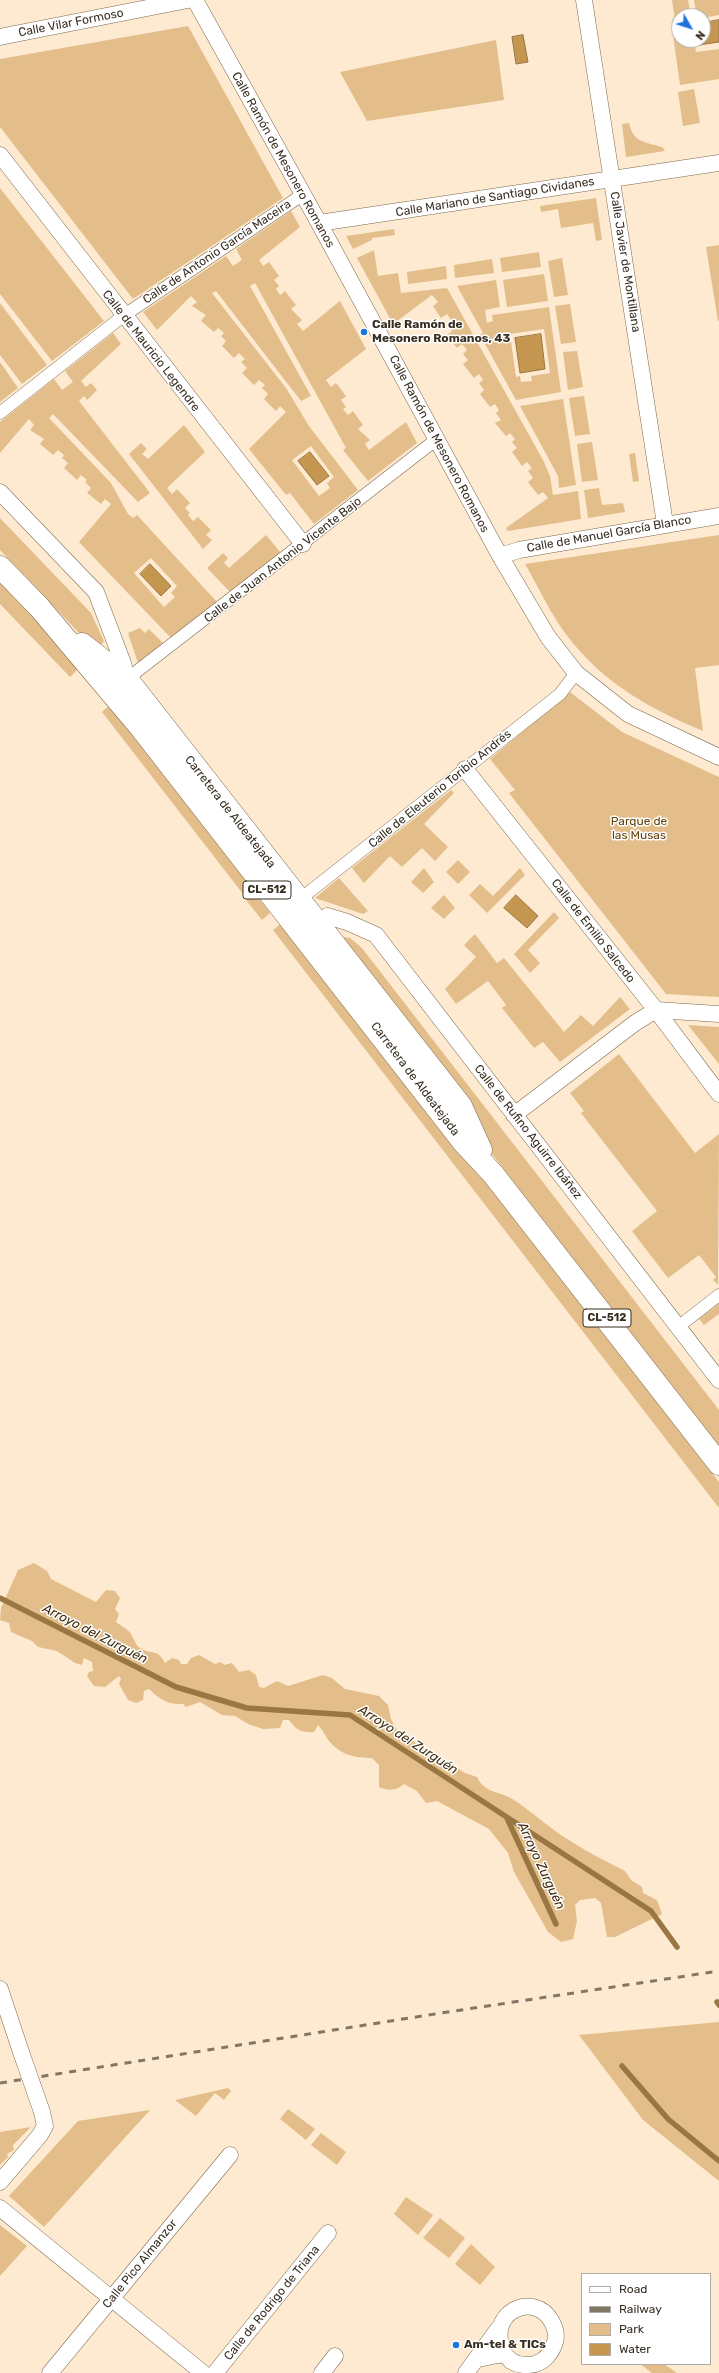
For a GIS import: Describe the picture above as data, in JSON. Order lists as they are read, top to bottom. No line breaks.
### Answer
{"streets":{"main road":["Carretera de Aldeatejada","CL-512"],"street":["Calle Vilar Formoso","Calle Ramón de Mesonero Romanos","Calle Mariano de Santiago Cividanes","Calle de Antonio García Maceira","Calle Javier de Montillana","Calle de Mauricio Legendre","Calle de Manuel García Blanco","Calle de Juan Antonio Vicente Bajo","Calle de Eleuterio Toribio Andrés","Calle de Emilio Salcedo","Calle de Rufino Aguirre Ibáñez","Calle Pico Almanzor","Calle de Rodrigo de Triana"]},"crossings":[["Calle Ramón de Mesonero Romanos","Calle Mariano de Santiago Cividanes"],["Calle Ramón de Mesonero Romanos","Calle de Antonio García Maceira"],["Calle Ramón de Mesonero Romanos","Calle de Manuel García Blanco"],["Calle Ramón de Mesonero Romanos","Calle de Juan Antonio Vicente Bajo"],["Calle Ramón de Mesonero Romanos","Calle de Eleuterio Toribio Andrés"],["Calle Mariano de Santiago Cividanes","Calle Javier de Montillana"],["Calle de Antonio García Maceira","Calle de Mauricio Legendre"],["Calle Javier de Montillana","Calle de Manuel García Blanco"],["Calle de Mauricio Legendre","Calle de Juan Antonio Vicente Bajo"],["Calle de Juan Antonio Vicente Bajo","Carretera de Aldeatejada"],["Calle de Eleuterio Toribio Andrés","Carretera de Aldeatejada"],["Calle de Eleuterio Toribio Andrés","Calle de Emilio Salcedo"],["Carretera de Aldeatejada","Calle de Rufino Aguirre Ibáñez"]],"water":["Arroyo del Zurguén","Arroyo Zurguén"],"parks":["Parque de las Musas"],"places":["Calle Ramón de Mesonero Romanos, 43","Am-tel & TICs"],"legend":["Road","Railway","Park","Water"],"north":"bottom right"}
